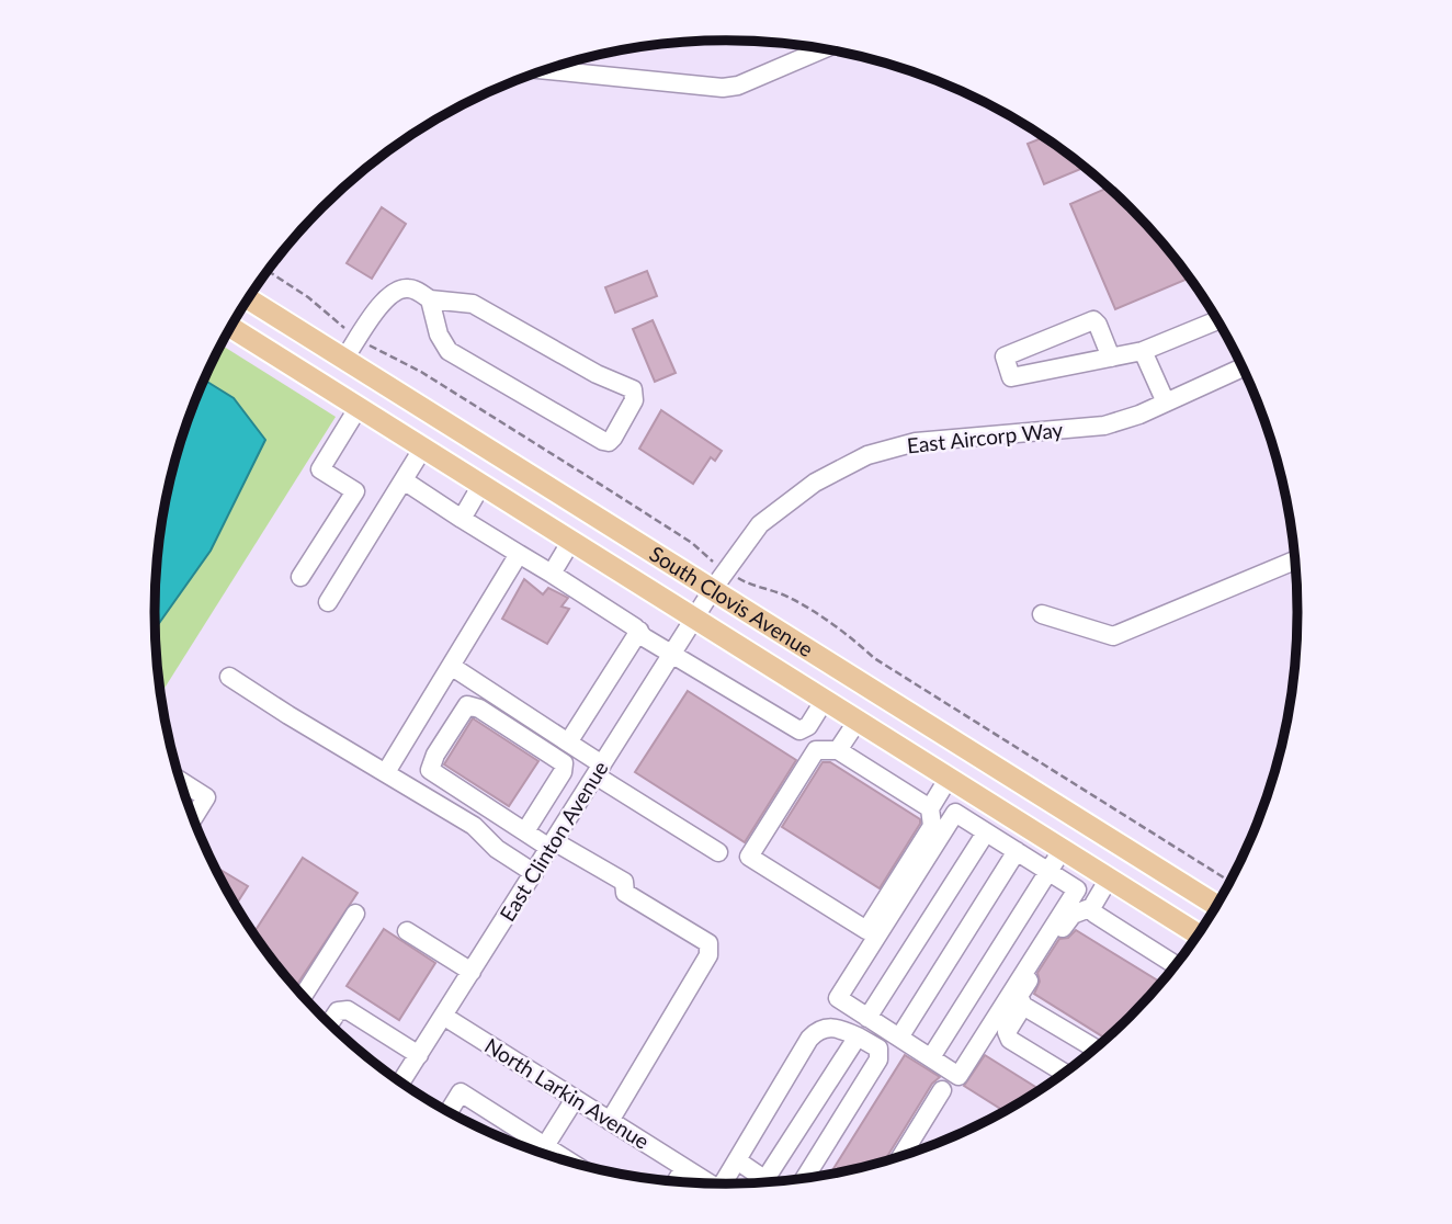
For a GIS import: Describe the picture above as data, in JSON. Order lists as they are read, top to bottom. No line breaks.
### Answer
{"streets":{"main road":["South Clovis Avenue"],"street":["East Aircorp Way","East Clinton Avenue","North Larkin Avenue"]},"crossings":[["East Aircorp Way","South Clovis Avenue"],["East Aircorp Way","East Clinton Avenue"],["South Clovis Avenue","East Clinton Avenue"],["East Clinton Avenue","North Larkin Avenue"]]}
